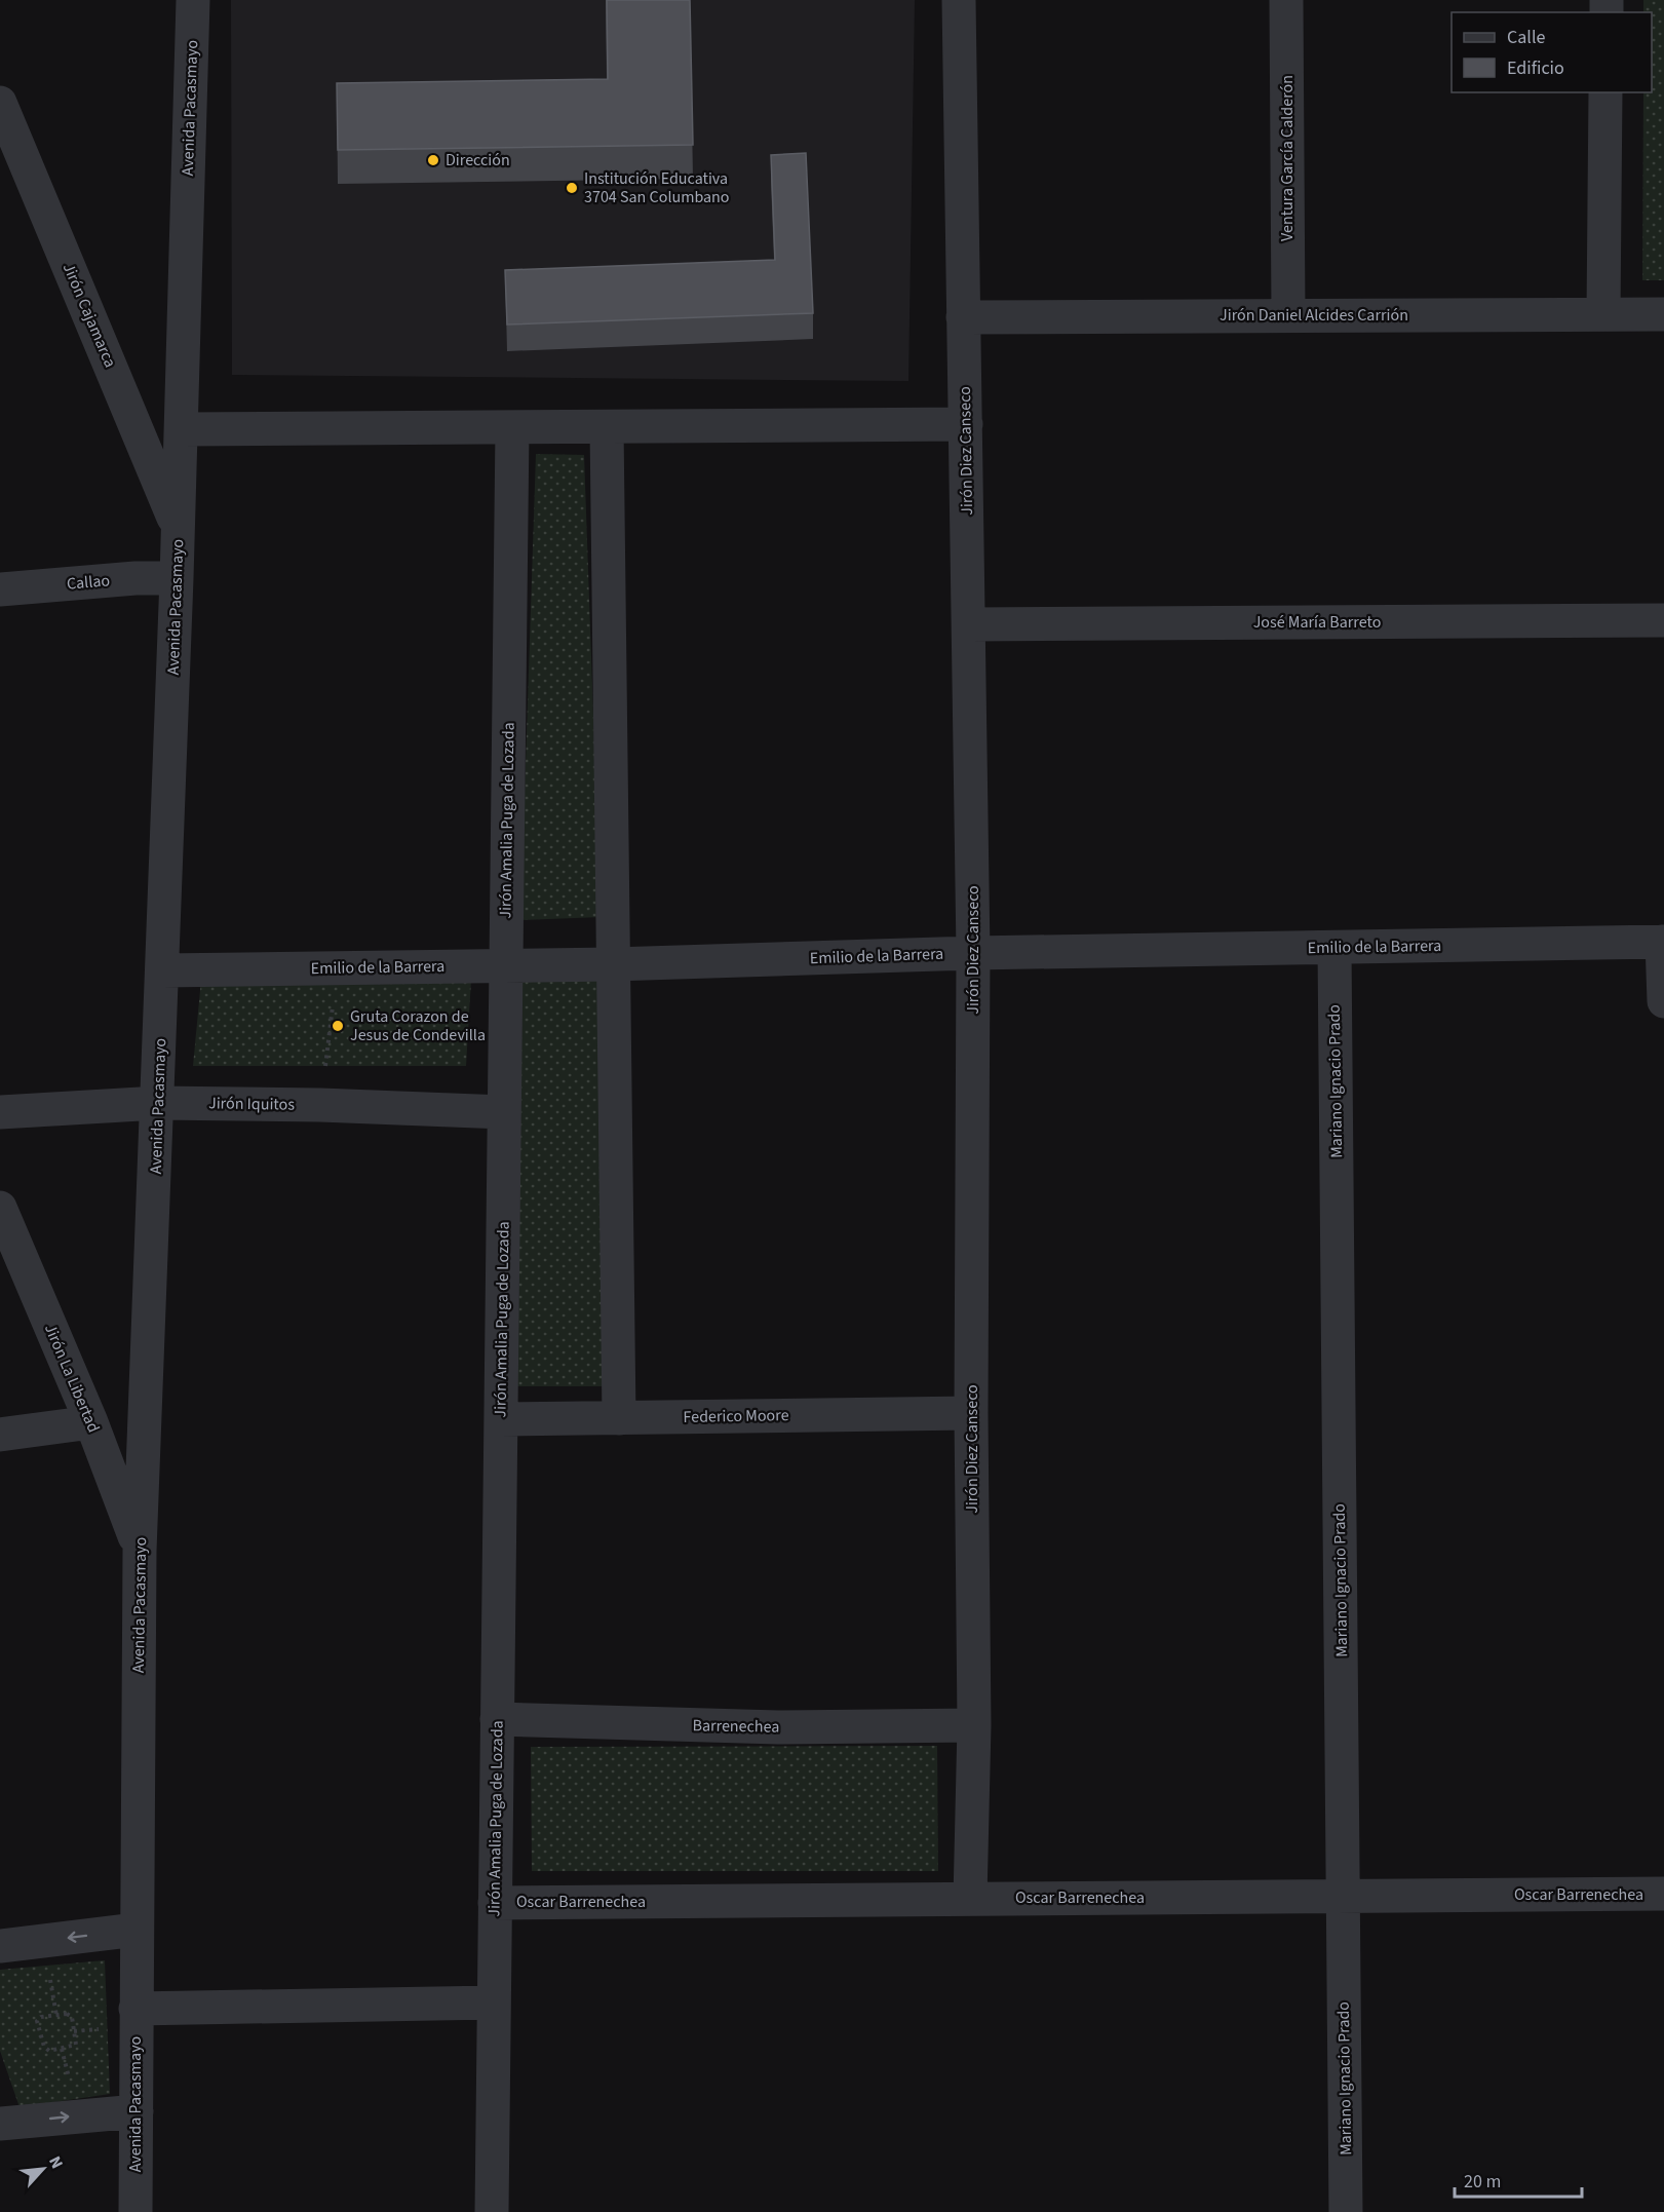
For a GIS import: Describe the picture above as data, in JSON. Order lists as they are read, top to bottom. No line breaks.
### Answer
{"streets":{"street":["Avenida Pacasmayo","Ventura García Calderón","Jirón Cajamarca","Jirón Daniel Alcides Carrión","Jirón Diez Canseco","Callao","José María Barreto","Jirón Amalia Puga de Lozada","Emilio de la Barrera","Mariano Ignacio Prado","Jirón Iquitos","Jirón La Libertad","Federico Moore","Barrenechea","Oscar Barrenechea"]},"crossings":[["Avenida Pacasmayo","Jirón Cajamarca"],["Avenida Pacasmayo","Callao"],["Avenida Pacasmayo","Emilio de la Barrera"],["Avenida Pacasmayo","Jirón Iquitos"],["Avenida Pacasmayo","Jirón La Libertad"],["Ventura García Calderón","Jirón Daniel Alcides Carrión"],["Jirón Daniel Alcides Carrión","Jirón Diez Canseco"],["Jirón Diez Canseco","José María Barreto"],["Jirón Diez Canseco","Emilio de la Barrera"],["Jirón Diez Canseco","Federico Moore"],["Jirón Diez Canseco","Barrenechea"],["Jirón Diez Canseco","Oscar Barrenechea"],["Jirón Amalia Puga de Lozada","Emilio de la Barrera"],["Jirón Amalia Puga de Lozada","Jirón Iquitos"],["Jirón Amalia Puga de Lozada","Federico Moore"],["Jirón Amalia Puga de Lozada","Barrenechea"],["Jirón Amalia Puga de Lozada","Oscar Barrenechea"],["Emilio de la Barrera","Mariano Ignacio Prado"],["Mariano Ignacio Prado","Oscar Barrenechea"]],"places":["Dirección","Institución Educativa 3704 San Columbano","Gruta Corazon de Jesus de Condevilla"],"legend":["Calle","Edificio"],"scale_bar":"20 m","north":"top right"}
